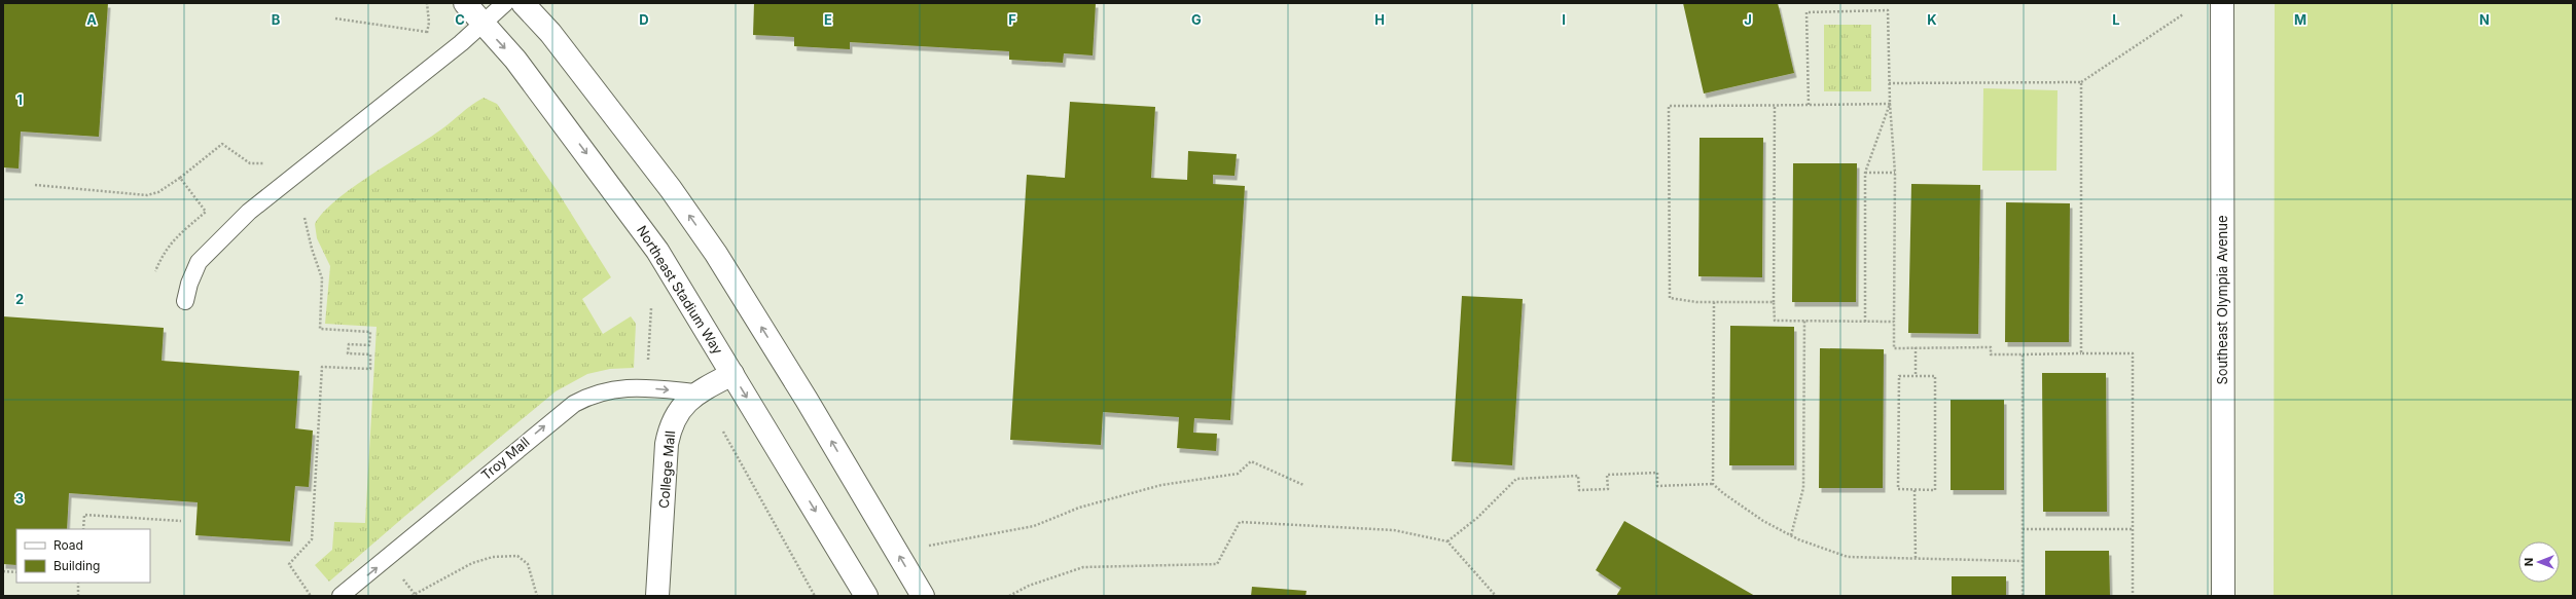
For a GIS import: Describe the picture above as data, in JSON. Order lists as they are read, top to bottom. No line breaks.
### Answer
{"streets":{"main road":["Northeast Stadium Way","Southeast Olympia Avenue","College Mall"],"lane":["Troy Mall"]},"crossings":[["Northeast Stadium Way","College Mall"],["Troy Mall","College Mall"]],"one_way":["Troy Mall"],"legend":["Road","Building"],"north":"left","grid":{"columns":["A","B","C","D","E","F","G","H","I","J","K","L","M","N"],"rows":["1","2","3"]}}
